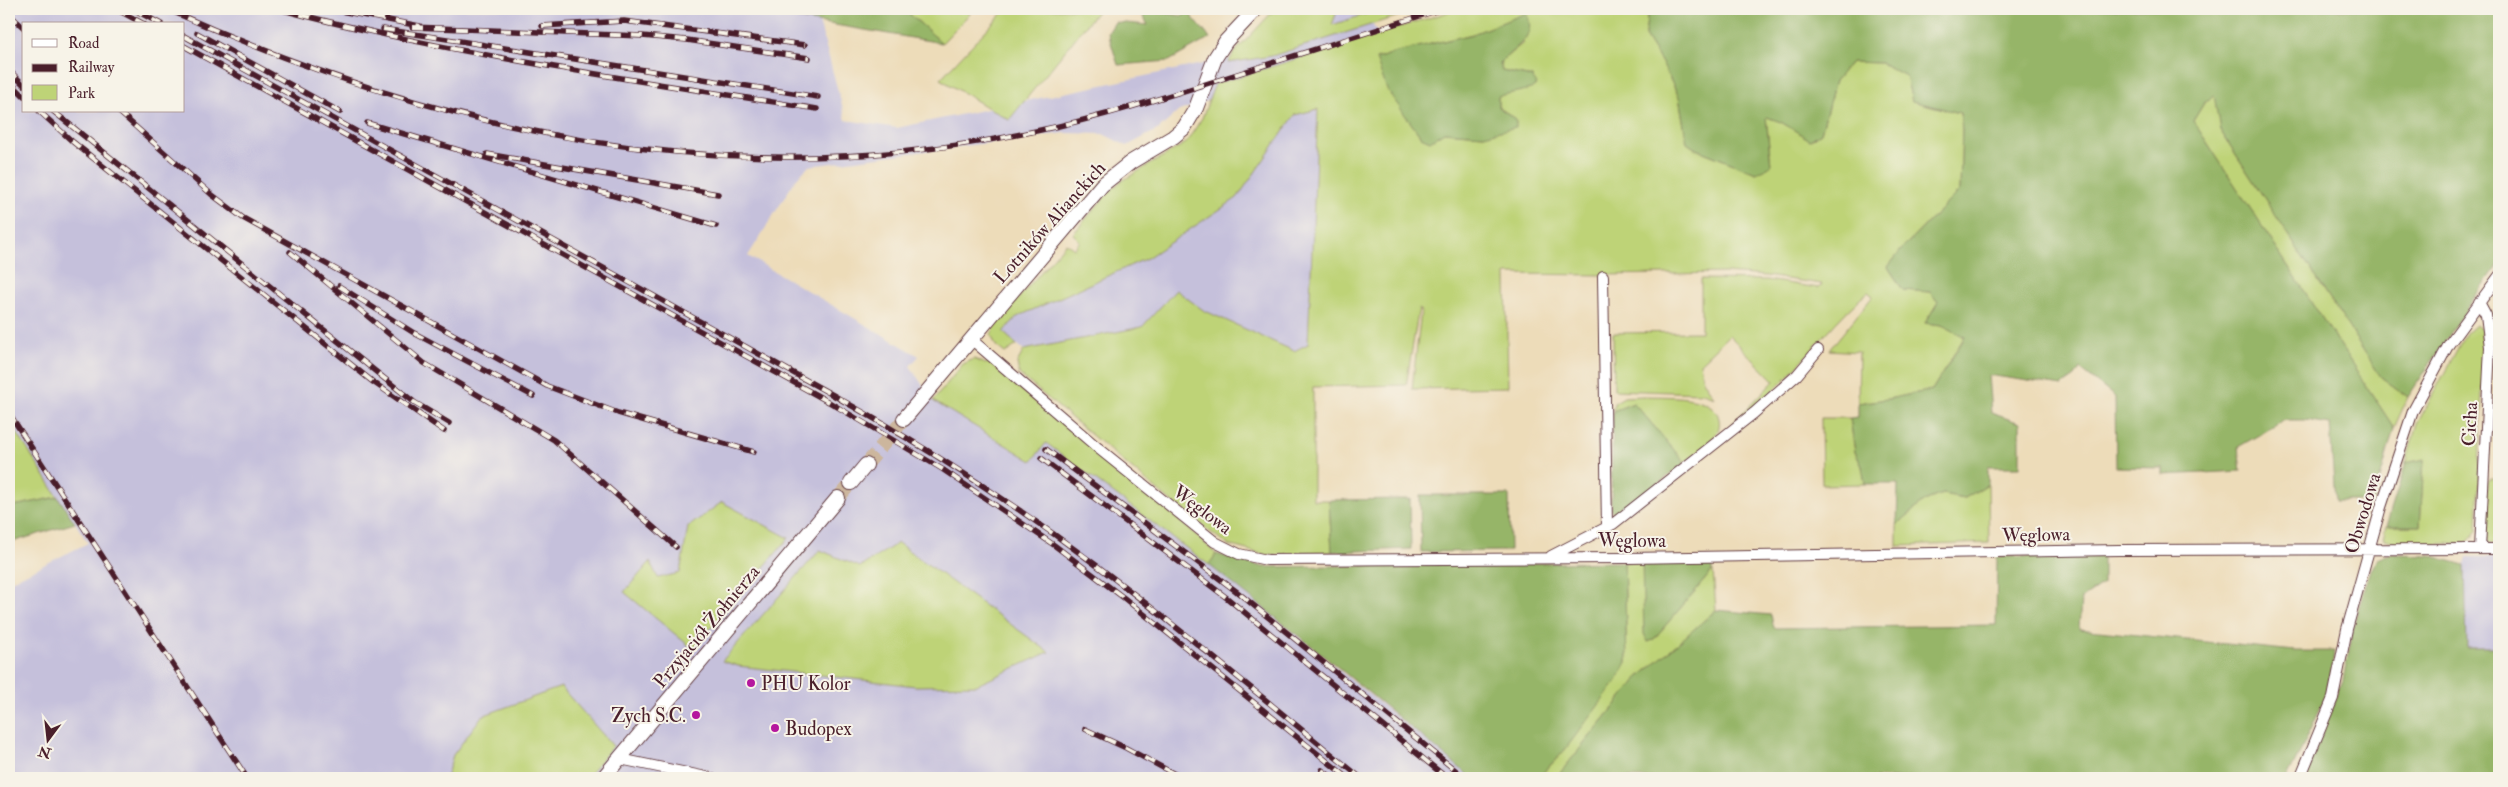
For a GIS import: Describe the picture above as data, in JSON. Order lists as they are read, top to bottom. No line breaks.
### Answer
{"streets":{"main road":["Lotników Alianckich","Przyjaciół Żołnierza"],"street":["Cicha","Węglowa","Obwodowa"]},"crossings":[["Lotników Alianckich","Węglowa"],["Cicha","Obwodowa"],["Węglowa","Obwodowa"]],"places":["PHU Kolor","Zych S.C.","Budopex"],"legend":["Road","Railway","Park"],"north":"bottom"}
